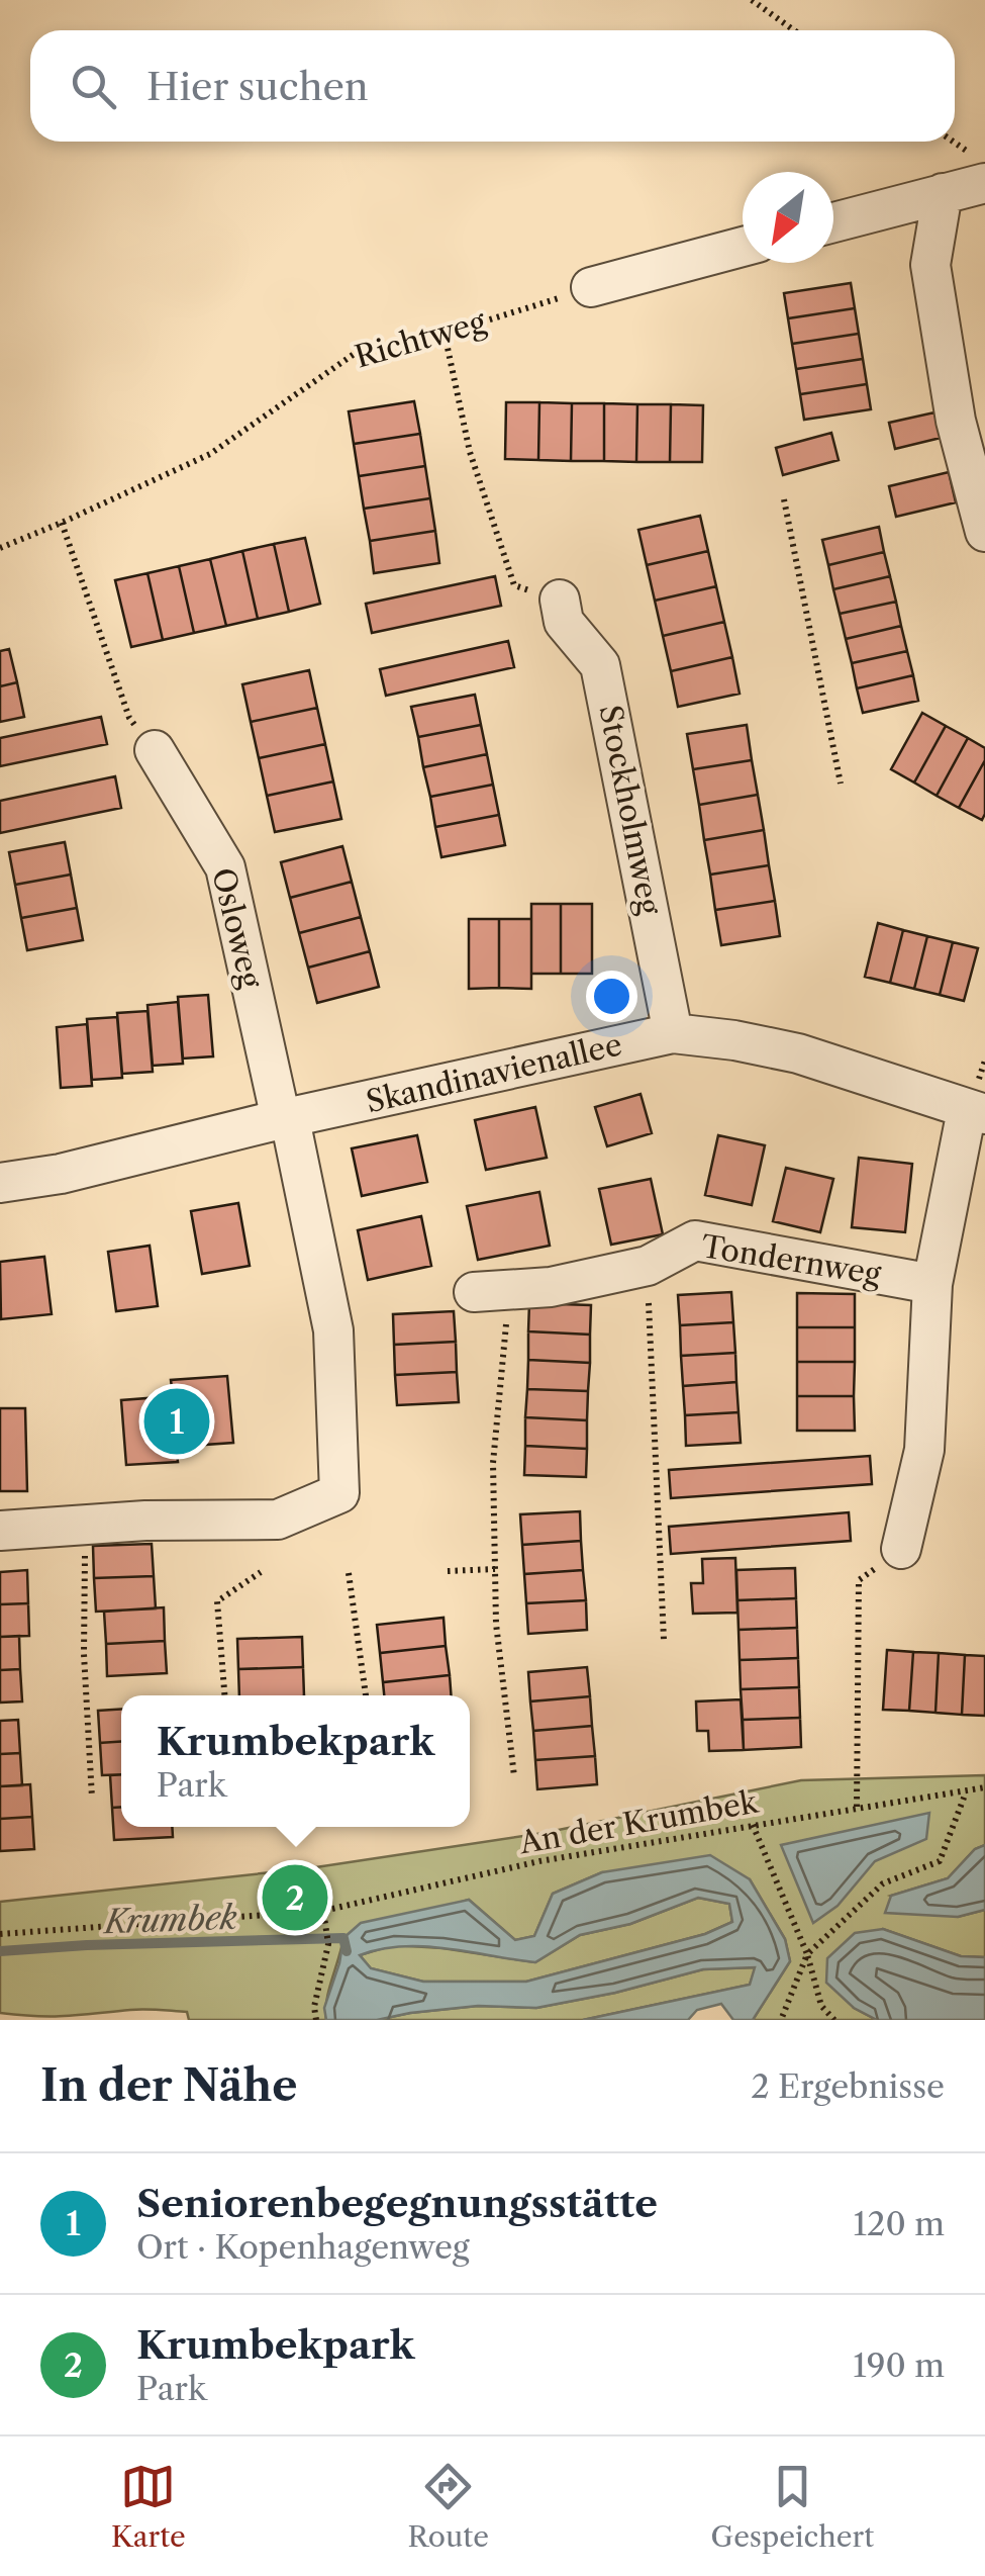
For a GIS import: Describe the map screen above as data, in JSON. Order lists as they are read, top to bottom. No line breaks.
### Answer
{"streets":{"street":["Stockholmweg","Osloweg","Skandinavienallee","Tondernweg"],"path":["Richtweg","An der Krumbek"]},"crossings":[["Stockholmweg","Skandinavienallee"],["Osloweg","Skandinavienallee"]],"water":["Krumbek"],"north":"bottom left","page":{"search":"Hier suchen","pins":["1","2"],"popup":["Krumbekpark","Park"],"heading":["In der Nähe","2 Ergebnisse"],"list":[{"mark":"1","name":"Seniorenbegegnungsstätte","note":"Ort · Kopenhagenweg","value":"120 m"},{"mark":"2","name":"Krumbekpark","note":"Park","value":"190 m"}],"nav":["Karte","Route","Gespeichert"]}}
